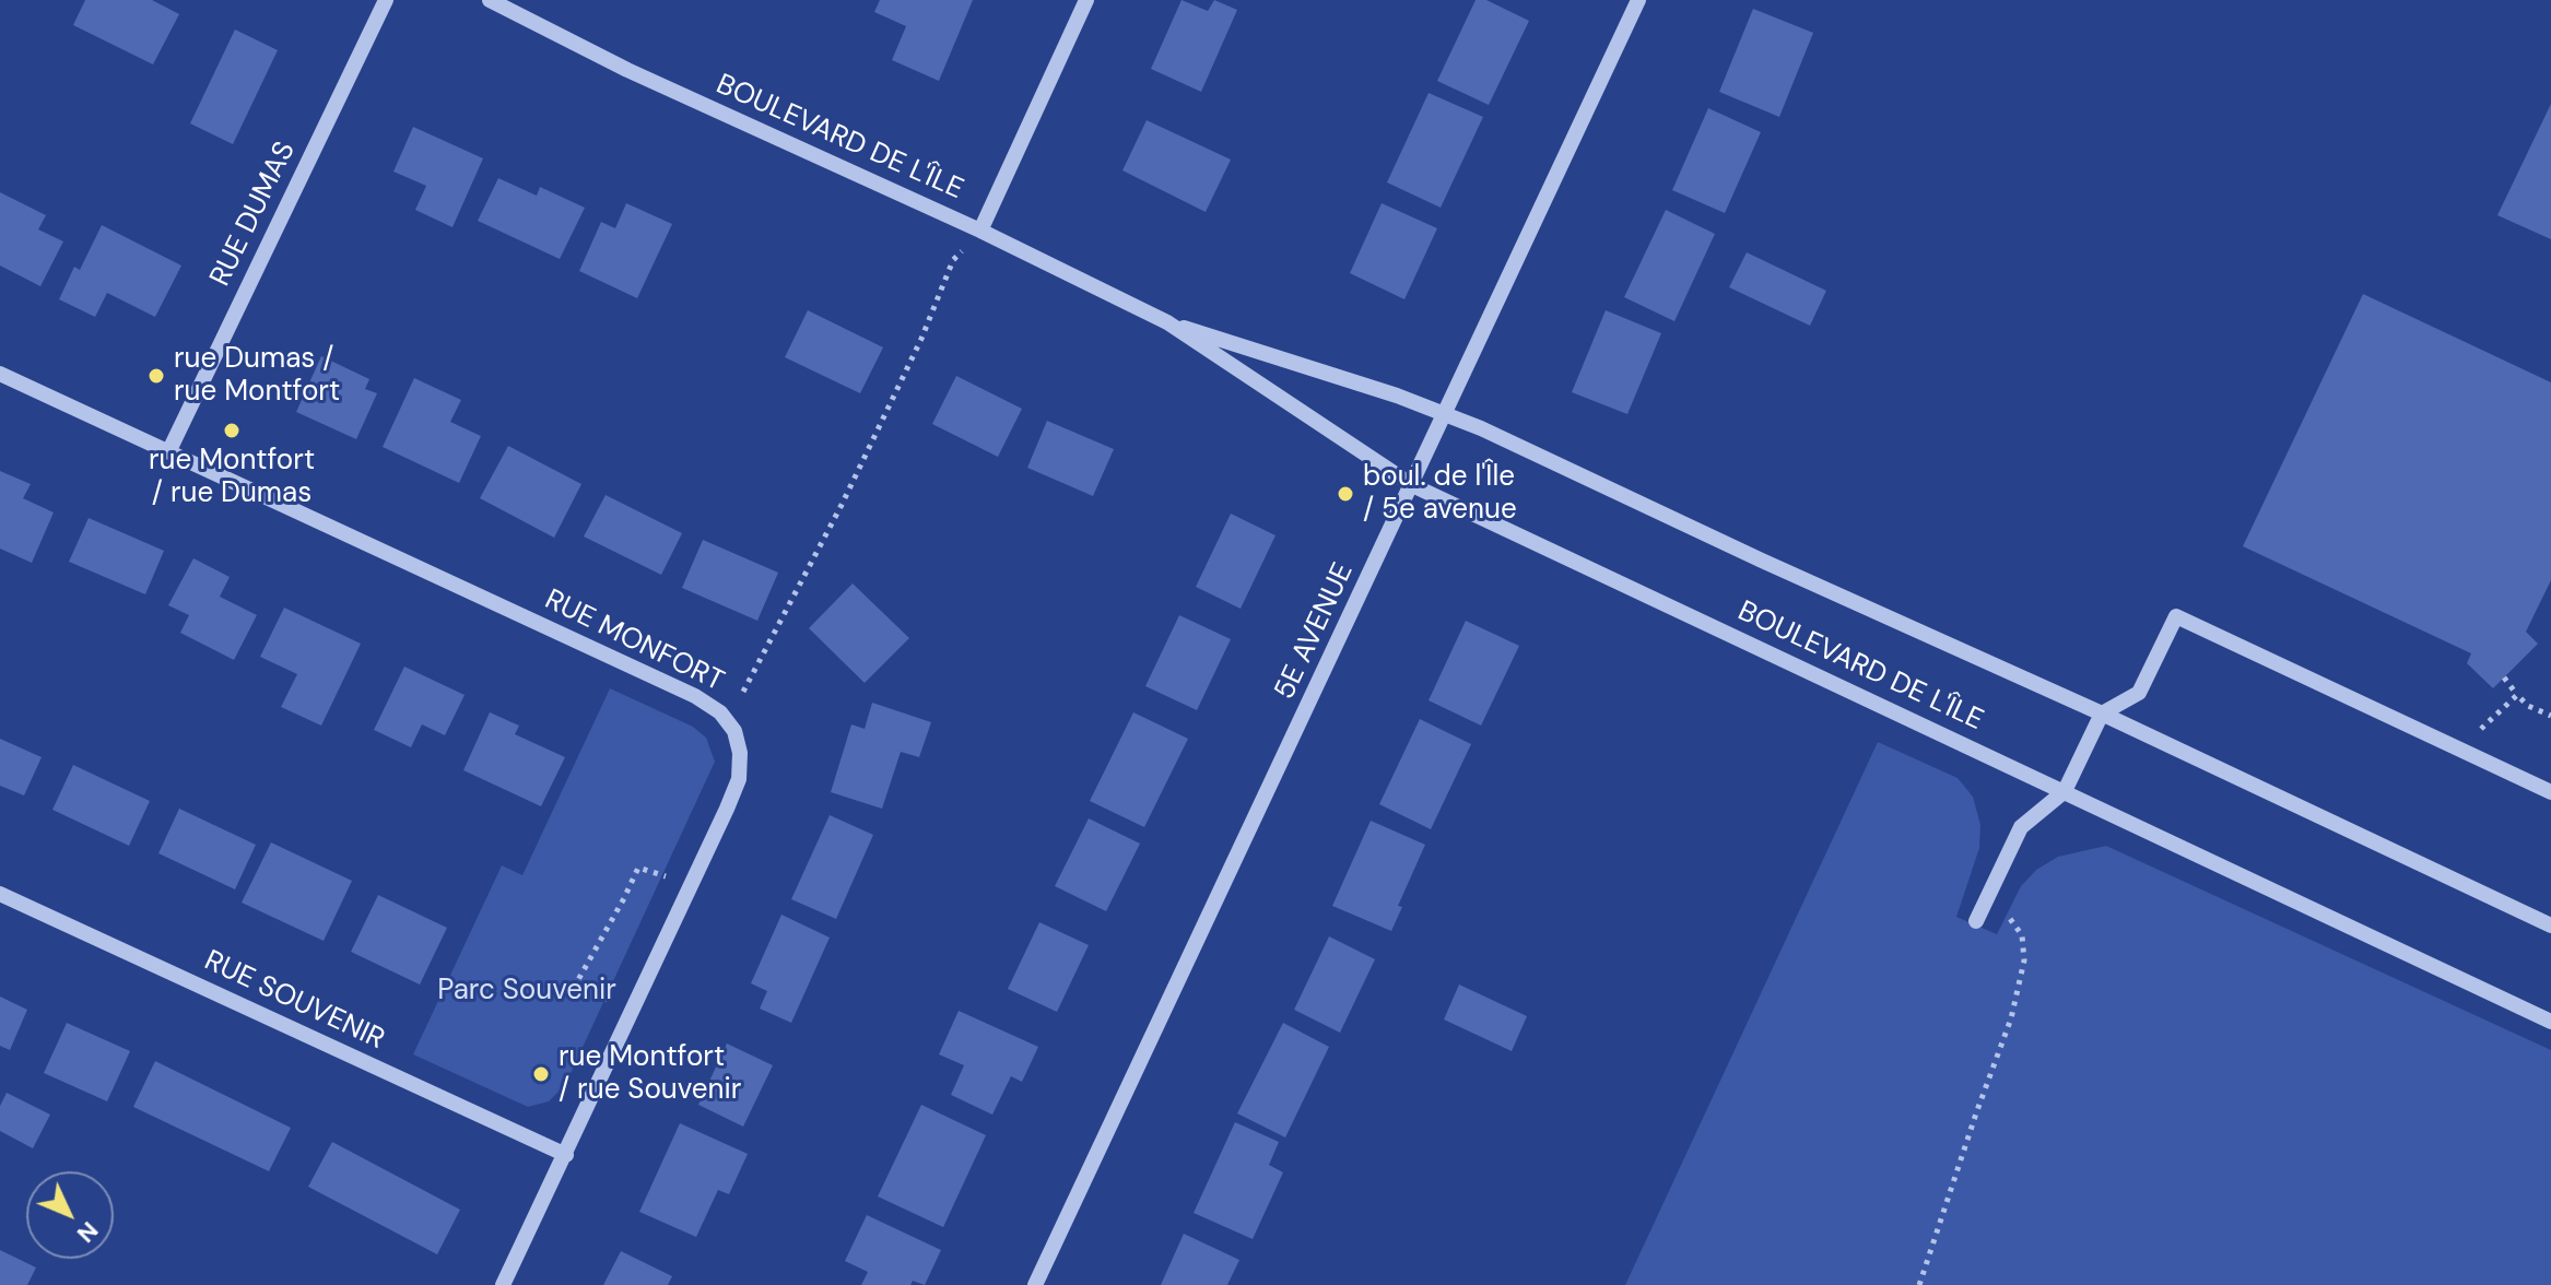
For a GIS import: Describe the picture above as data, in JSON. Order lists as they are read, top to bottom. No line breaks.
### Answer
{"streets":{"street":["BOULEVARD DE L'ÎLE","RUE DUMAS","5E AVENUE","RUE MONFORT","RUE SOUVENIR"]},"crossings":[["BOULEVARD DE L'ÎLE","5E AVENUE"],["RUE DUMAS","RUE MONFORT"],["RUE MONFORT","RUE SOUVENIR"]],"parks":["Parc Souvenir"],"places":["rue Dumas / rue Montfort","rue Montfort / rue Dumas","boul. de l'Île / 5e avenue","rue Montfort / rue Souvenir"],"north":"bottom right"}
